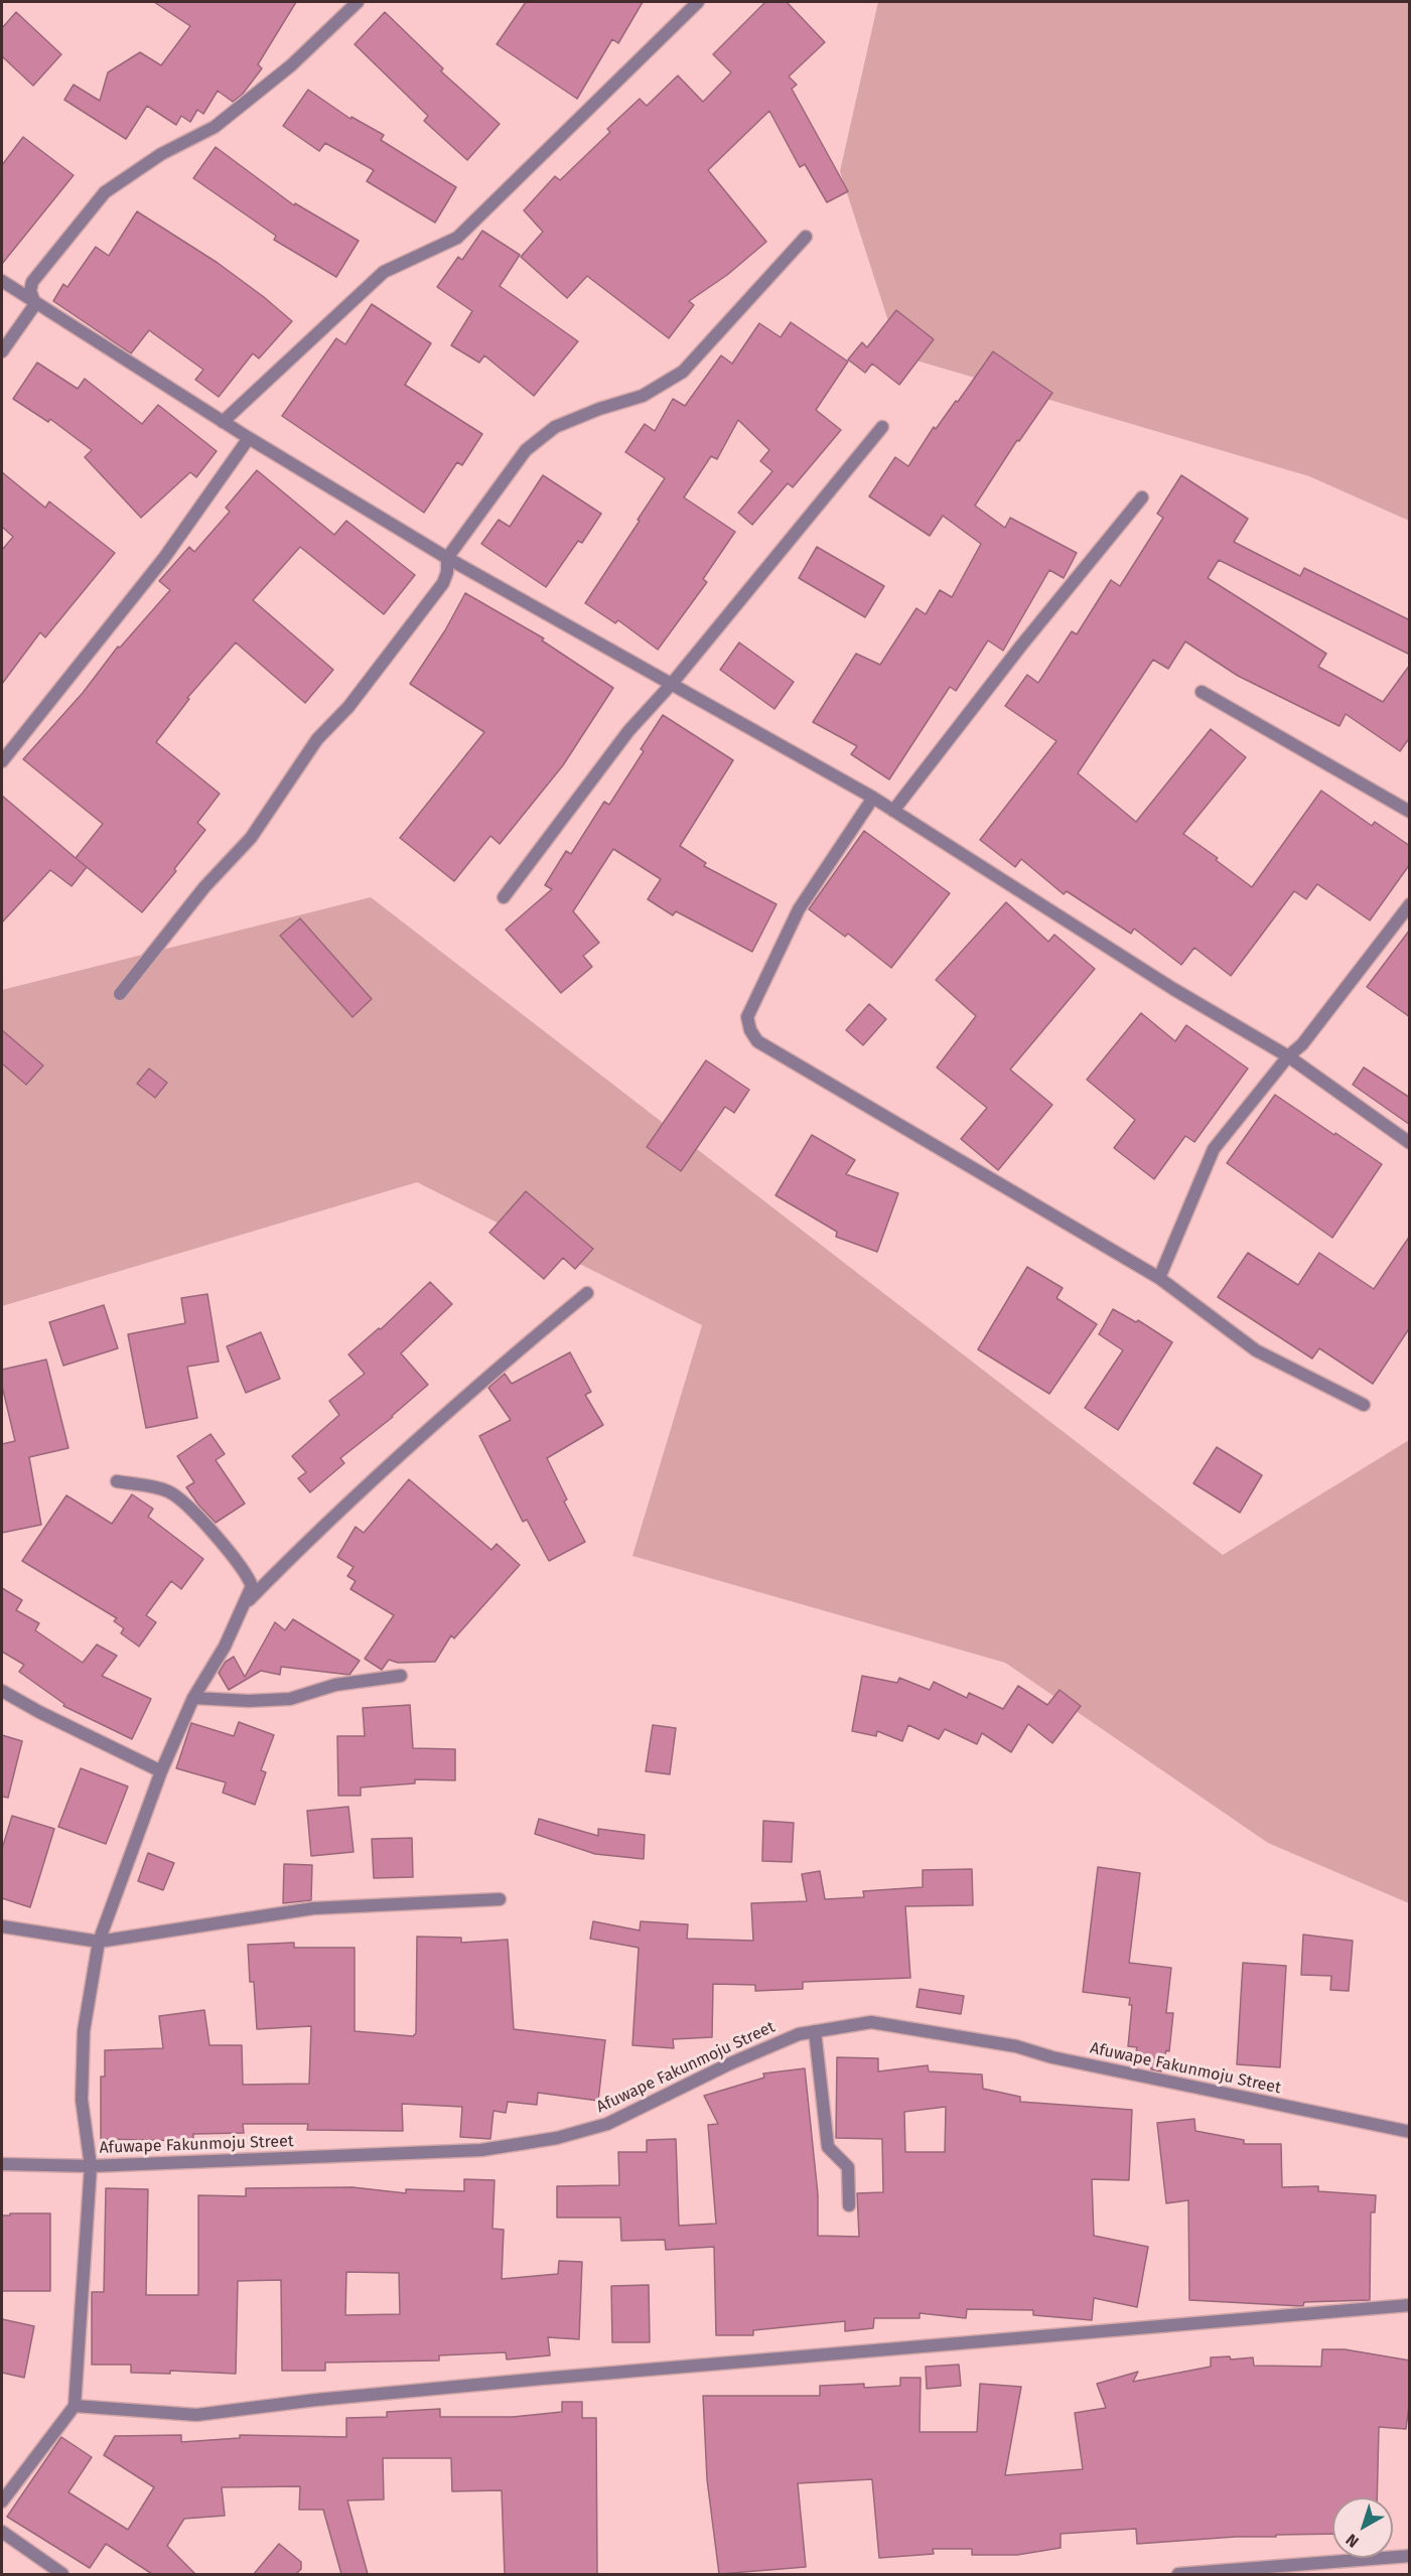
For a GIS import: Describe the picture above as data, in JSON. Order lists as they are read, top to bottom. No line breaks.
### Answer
{"streets":{"street":["Afuwape Fakunmoju Street"]},"north":"bottom left"}
